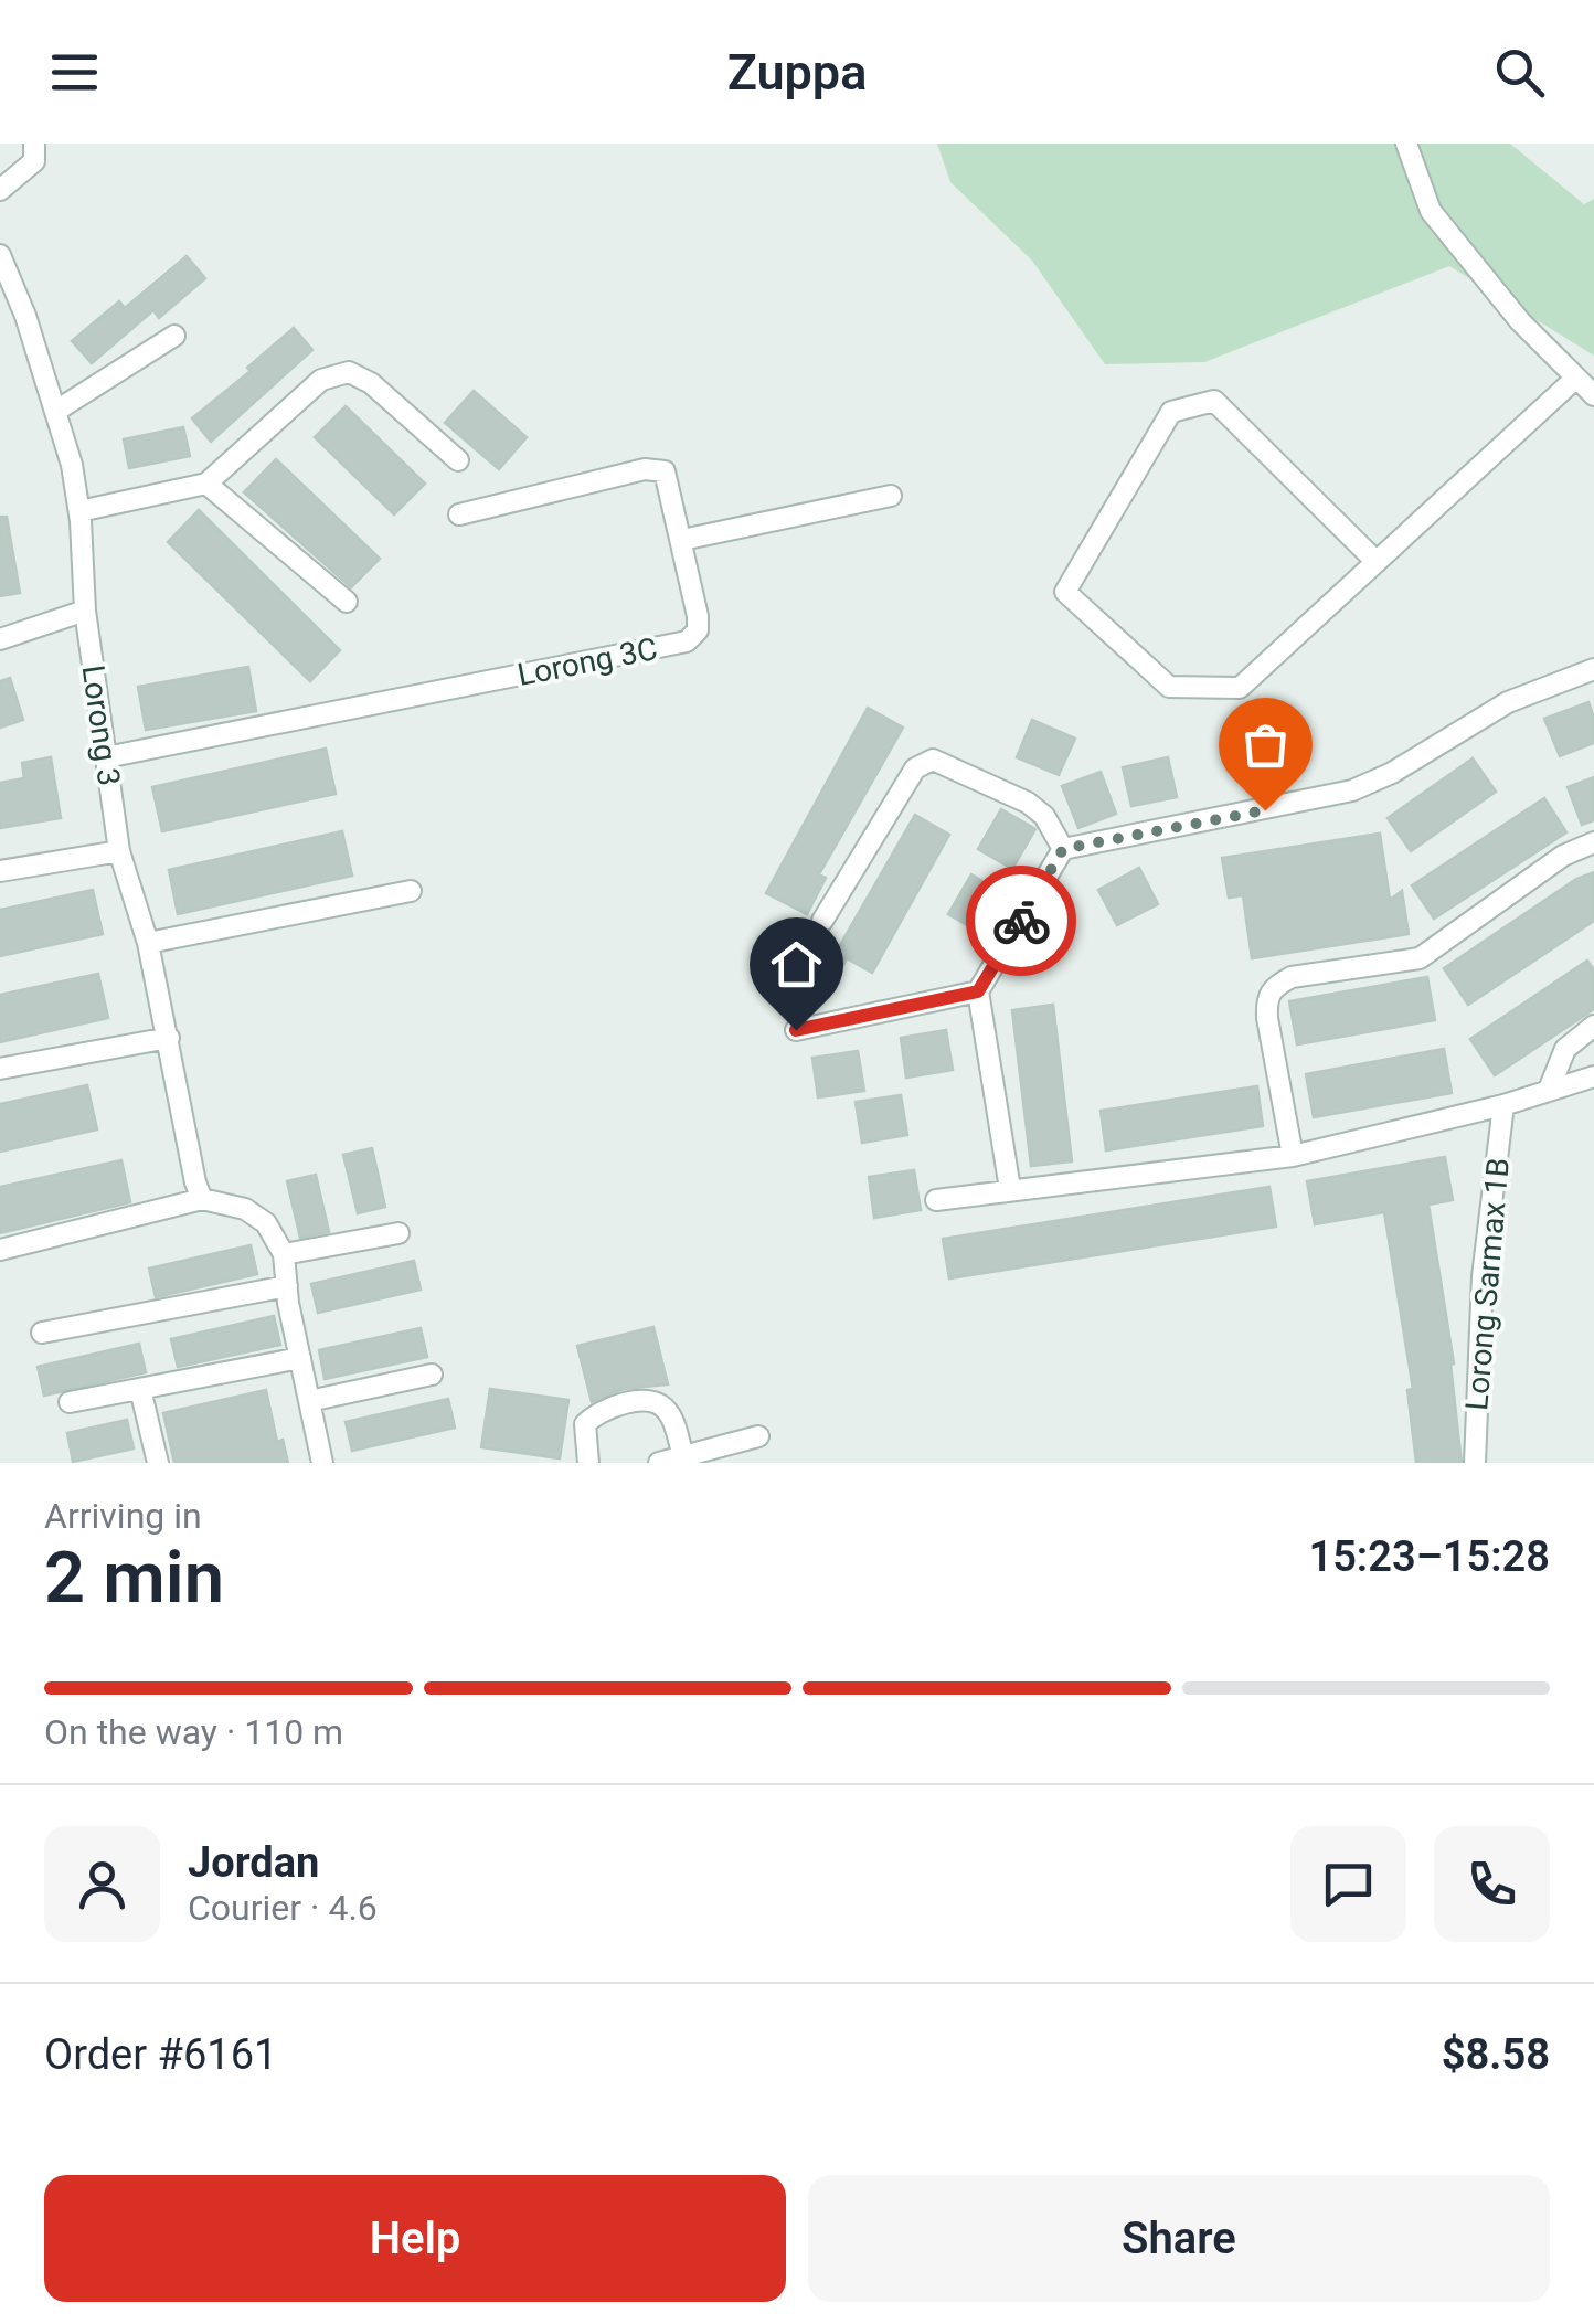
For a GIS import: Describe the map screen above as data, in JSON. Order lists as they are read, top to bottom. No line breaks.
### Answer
{"streets":{"street":["Lorong 3C","Lorong 3","Lorong Sarmax 1B"]},"crossings":[["Lorong 3C","Lorong 3"]],"page":{"header":"Zuppa","heading":["2 min","Arriving in","15:23–15:28"],"panel":["Jordan","Courier · 4.6","Order #6161","$8.58"],"bar":"On the way · 110 m","buttons":["Help","Share"]}}
